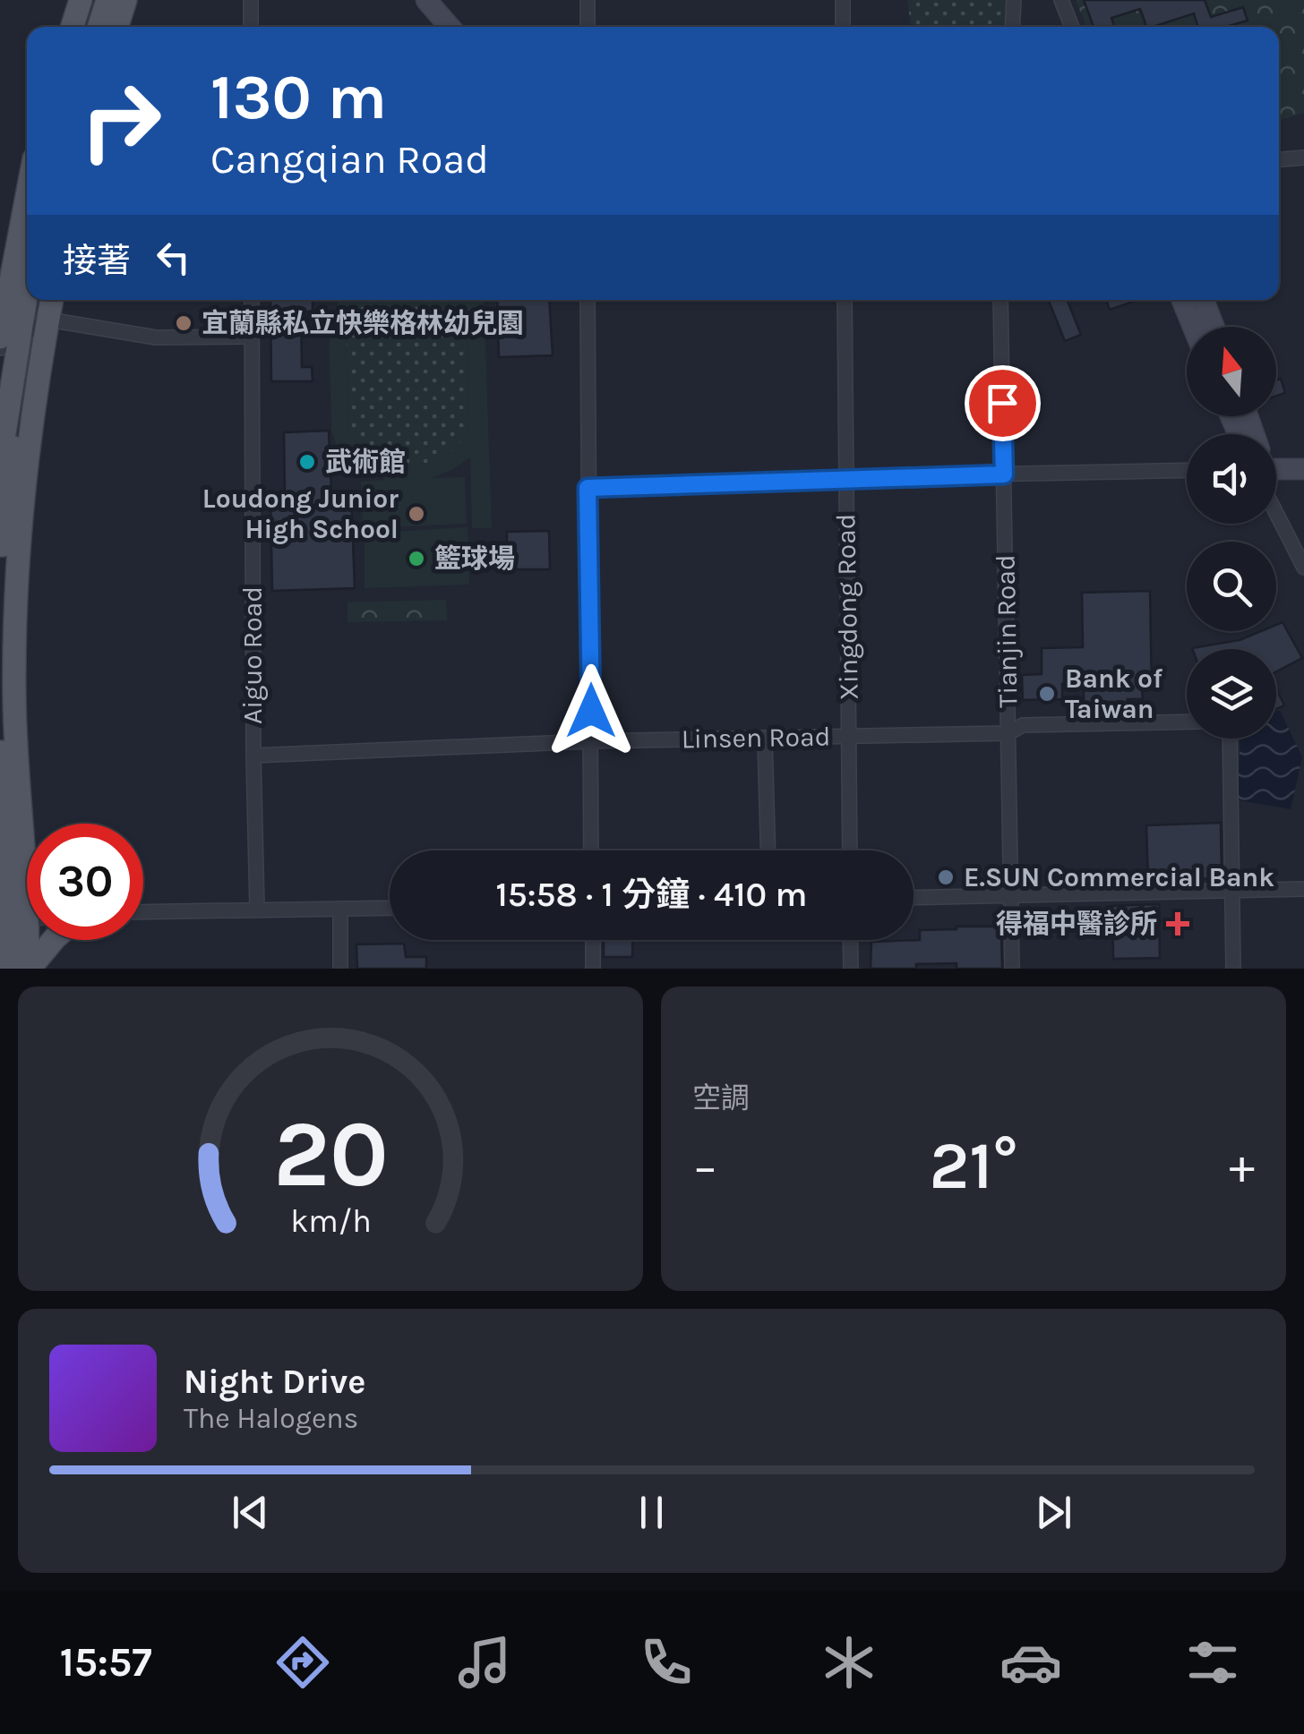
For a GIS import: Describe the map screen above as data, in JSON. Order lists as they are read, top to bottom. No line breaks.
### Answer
{"streets":{"street":["Xingdong Road","Tianjin Road","Aiguo Road","Linsen Road"]},"crossings":[["Xingdong Road","Linsen Road"],["Tianjin Road","Linsen Road"],["Aiguo Road","Linsen Road"]],"places":{"other":["宜蘭縣私立快樂格林幼兒園","武術館","Loudong Junior High School","籃球場","Bank of Taiwan","E.SUN Commercial Bank"],"health":["得福中醫診所"]},"north":"top","page":{"turn":["130 m","Cangqian Road"],"then":"接著","limit":"30","trip":"15:58 · 1 分鐘 · 410 m","tile":"空調","heat":["−","21°","+"],"song":["Night Drive","The Halogens"],"tabs":"15:57","gauge":["20","km/h"]}}
